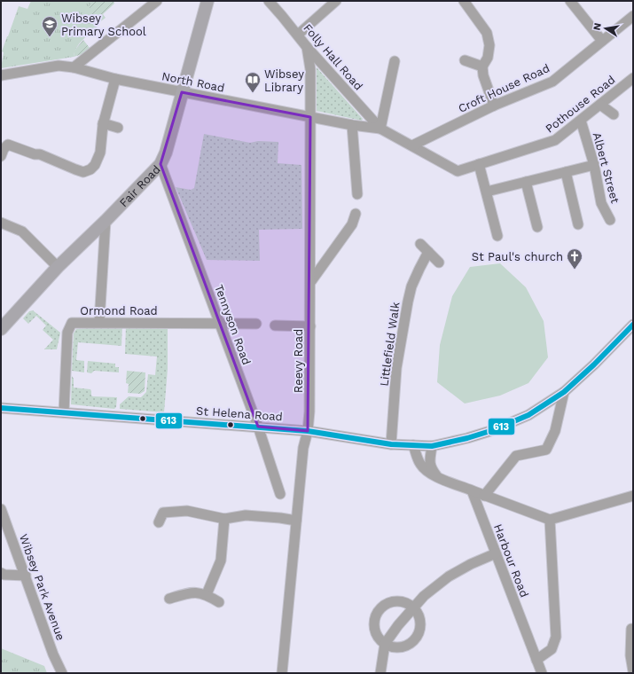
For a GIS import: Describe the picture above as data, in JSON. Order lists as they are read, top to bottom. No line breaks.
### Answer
{"streets":{"main road":["Fair Road"],"street":["Folly Hall Road","North Road","Croft House Road","Pothouse Road","Albert Street","Ormond Road","Tennyson Road","Littlefield Walk","Reevy Road","St Helena Road","Harbour Road","Wibsey Park Avenue"]},"crossings":[["Folly Hall Road","North Road"],["Folly Hall Road","Croft House Road"],["Folly Hall Road","Pothouse Road"],["Folly Hall Road","Reevy Road"],["North Road","Fair Road"],["North Road","Reevy Road"],["Pothouse Road","Albert Street"],["Fair Road","Tennyson Road"],["Ormond Road","Tennyson Road"],["Ormond Road","St Helena Road"],["Tennyson Road","St Helena Road"],["Littlefield Walk","St Helena Road"],["Reevy Road","St Helena Road"]],"places":{"school or university":["Wibsey Primary School"],"library":["Wibsey Library"],"church":["St Paul's church"]},"lines":["transit line 613"],"north":"left"}
